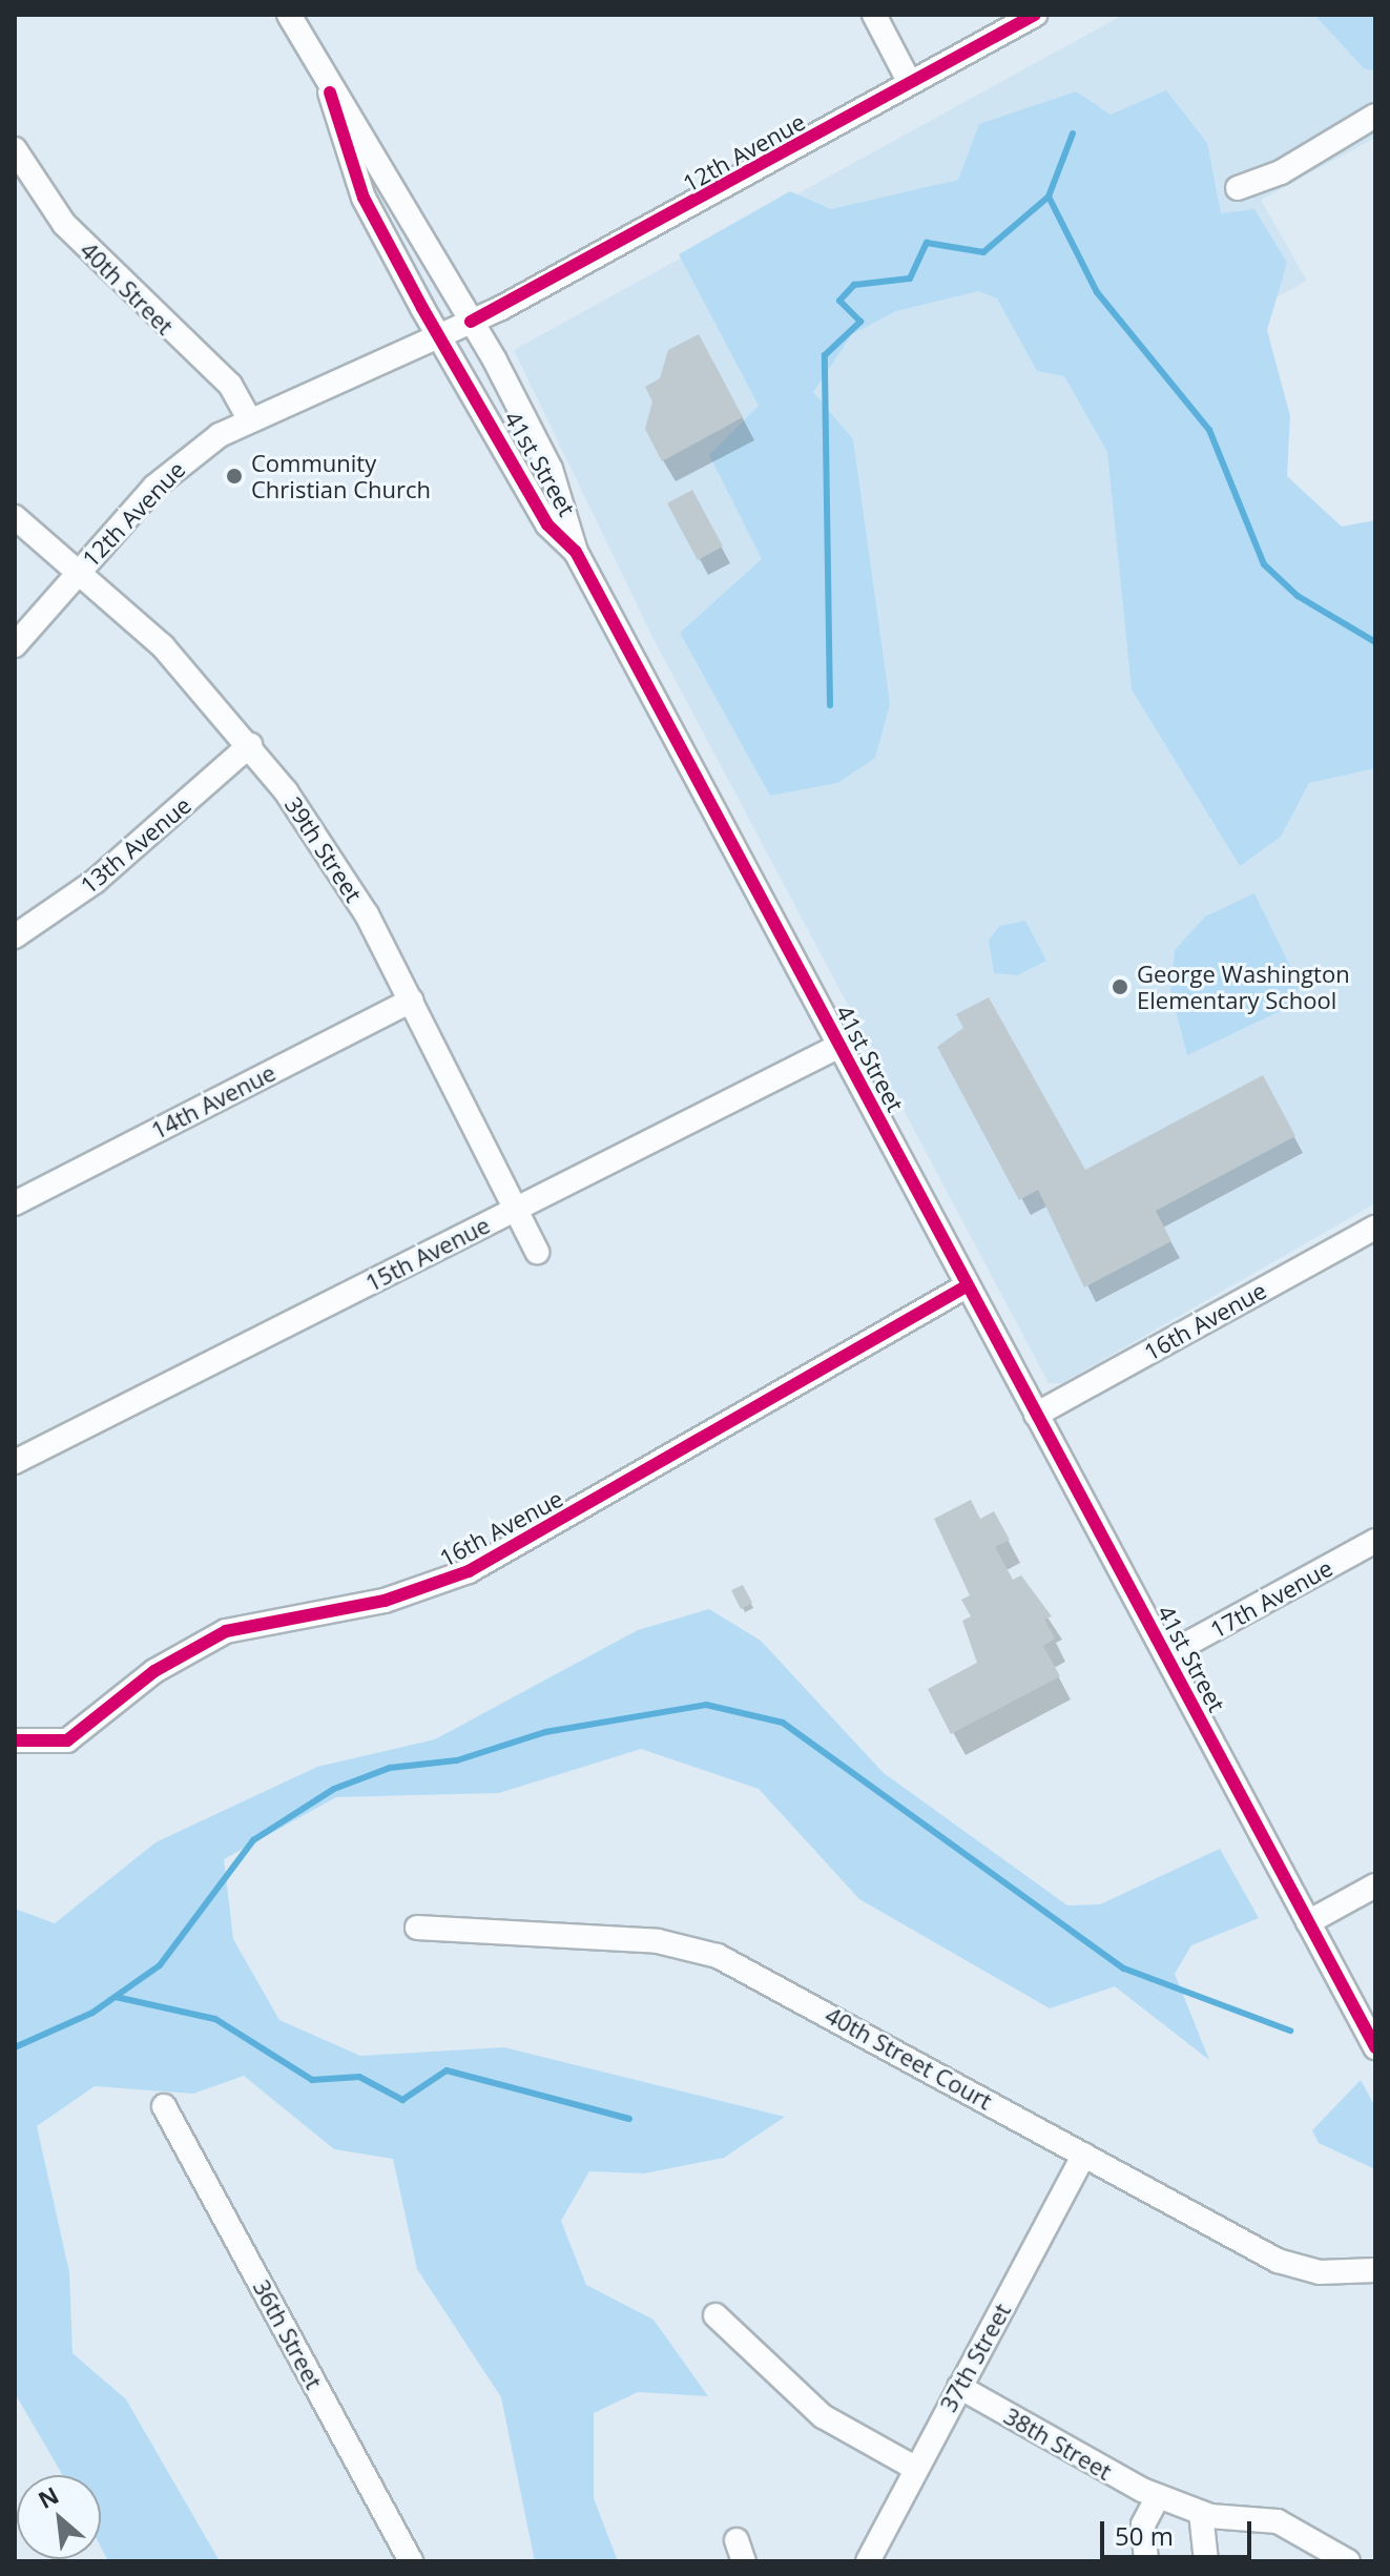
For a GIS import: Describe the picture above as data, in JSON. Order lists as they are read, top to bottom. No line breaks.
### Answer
{"streets":{"street":["12th Avenue","40th Street","41st Street","13th Avenue","39th Street","14th Avenue","15th Avenue","16th Avenue","17th Avenue","40th Street Court","36th Street","37th Street","38th Street"]},"crossings":[["12th Avenue","40th Street"],["12th Avenue","41st Street"],["12th Avenue","39th Street"],["41st Street","15th Avenue"],["41st Street","16th Avenue"],["41st Street","17th Avenue"],["13th Avenue","39th Street"],["39th Street","14th Avenue"],["39th Street","15th Avenue"],["40th Street Court","37th Street"],["37th Street","38th Street"]],"places":["Community Christian Church","George Washington Elementary School"],"scale_bar":"50 m","north":"top left"}
